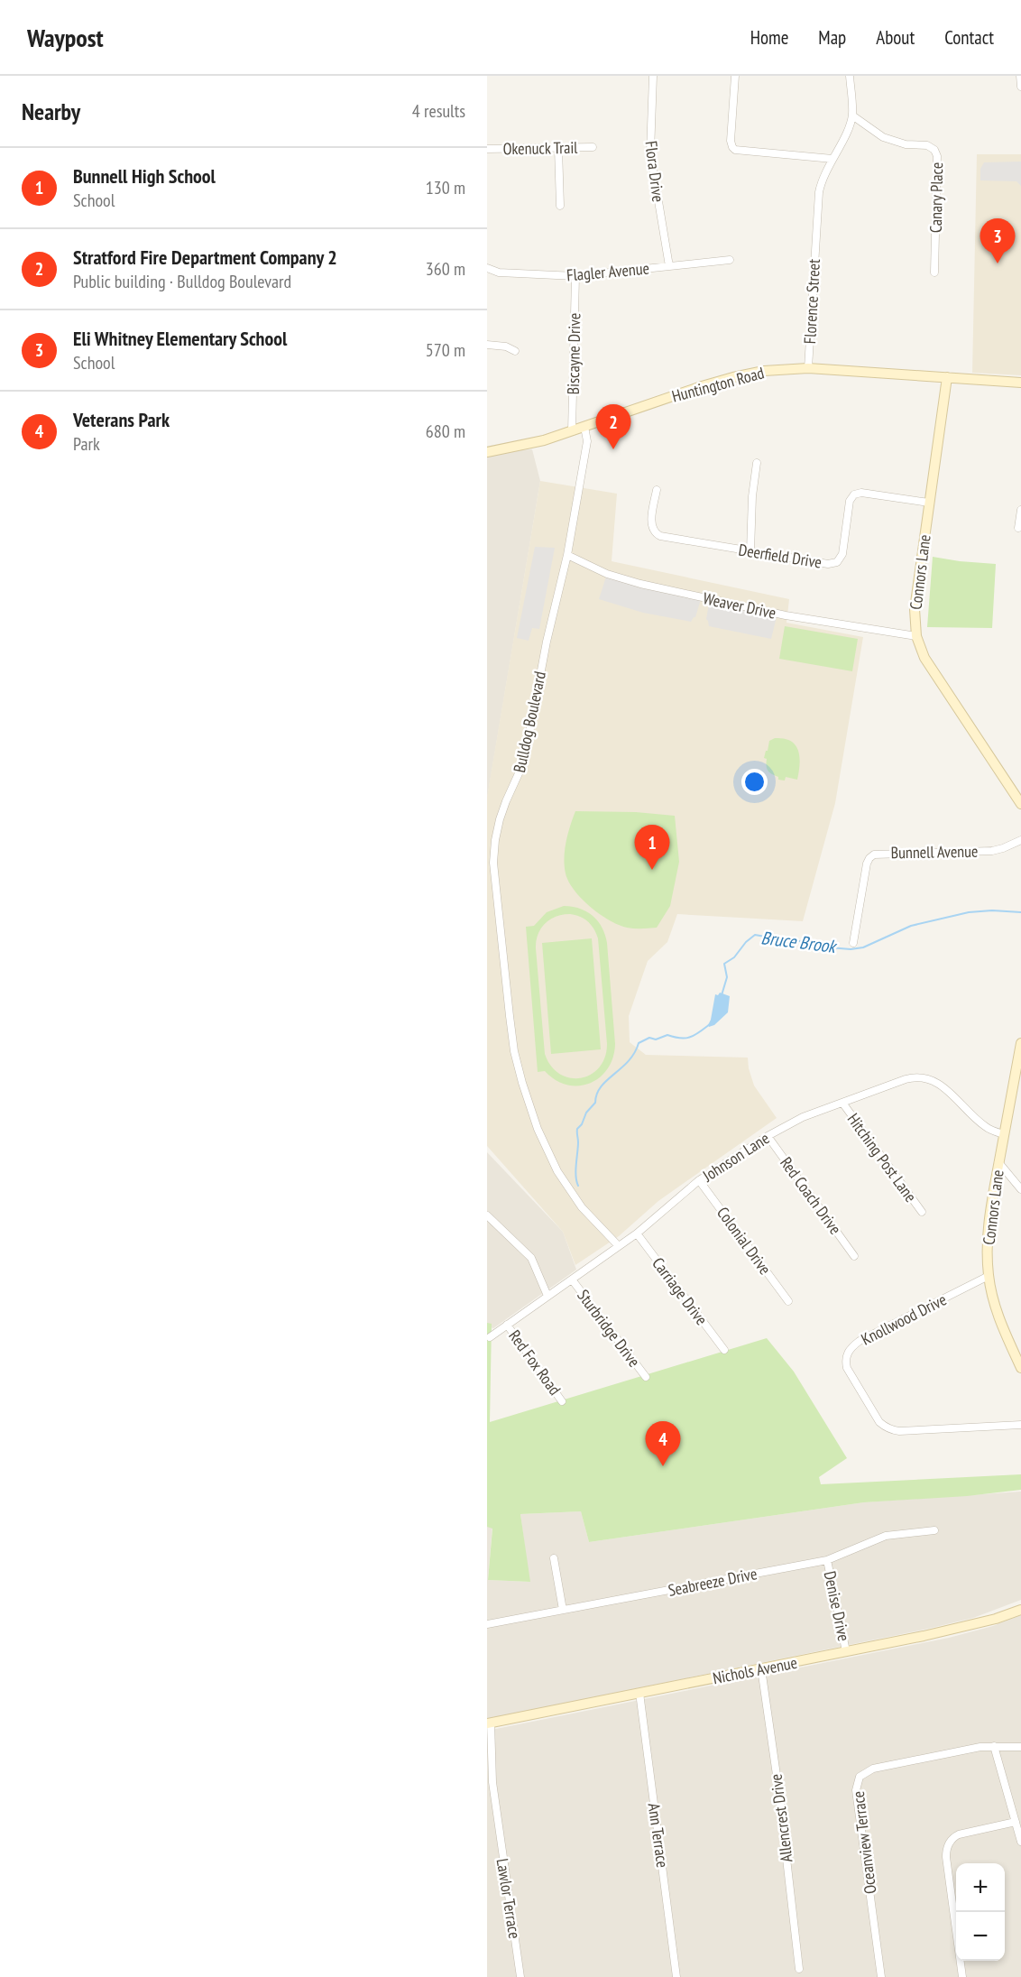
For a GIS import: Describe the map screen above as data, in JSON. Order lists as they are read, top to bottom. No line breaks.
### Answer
{"streets":{"main road":["Huntington Road","Connors Lane","Nichols Avenue"],"street":["Okenuck Trail","Flora Drive","Canary Place","Flagler Avenue","Florence Street","Biscayne Drive","Deerfield Drive","Weaver Drive","Bulldog Boulevard","Bunnell Avenue","Johnson Lane","Hitching Post Lane","Red Coach Drive","Colonial Drive","Carriage Drive","Knollwood Drive","Sturbridge Drive","Red Fox Road","Seabreeze Drive","Denise Drive","Allencrest Drive","Ann Terrace","Oceanview Terrace","Lawlor Terrace"]},"crossings":[["Flora Drive","Flagler Avenue"],["Canary Place","Florence Street"],["Flagler Avenue","Biscayne Drive"],["Florence Street","Huntington Road"],["Biscayne Drive","Huntington Road"],["Huntington Road","Connors Lane"],["Huntington Road","Bulldog Boulevard"],["Deerfield Drive","Connors Lane"],["Connors Lane","Weaver Drive"],["Connors Lane","Johnson Lane"],["Connors Lane","Knollwood Drive"],["Weaver Drive","Bulldog Boulevard"],["Bulldog Boulevard","Johnson Lane"],["Johnson Lane","Hitching Post Lane"],["Johnson Lane","Red Coach Drive"],["Johnson Lane","Colonial Drive"],["Johnson Lane","Carriage Drive"],["Johnson Lane","Sturbridge Drive"],["Johnson Lane","Red Fox Road"],["Seabreeze Drive","Denise Drive"],["Denise Drive","Nichols Avenue"],["Nichols Avenue","Allencrest Drive"],["Nichols Avenue","Ann Terrace"],["Nichols Avenue","Lawlor Terrace"]],"water":["Bruce Brook"],"page":{"header":"Waypost","nav":["Home","Map","About","Contact"],"heading":["Nearby","4 results"],"list":[{"mark":"1","name":"Bunnell High School","note":"School","value":"130 m"},{"mark":"2","name":"Stratford Fire Department Company 2","note":"Public building · Bulldog Boulevard","value":"360 m"},{"mark":"3","name":"Eli Whitney Elementary School","note":"School","value":"570 m"},{"mark":"4","name":"Veterans Park","note":"Park","value":"680 m"}],"pins":["3","2","1","4"],"map_buttons":["+","−"]}}
